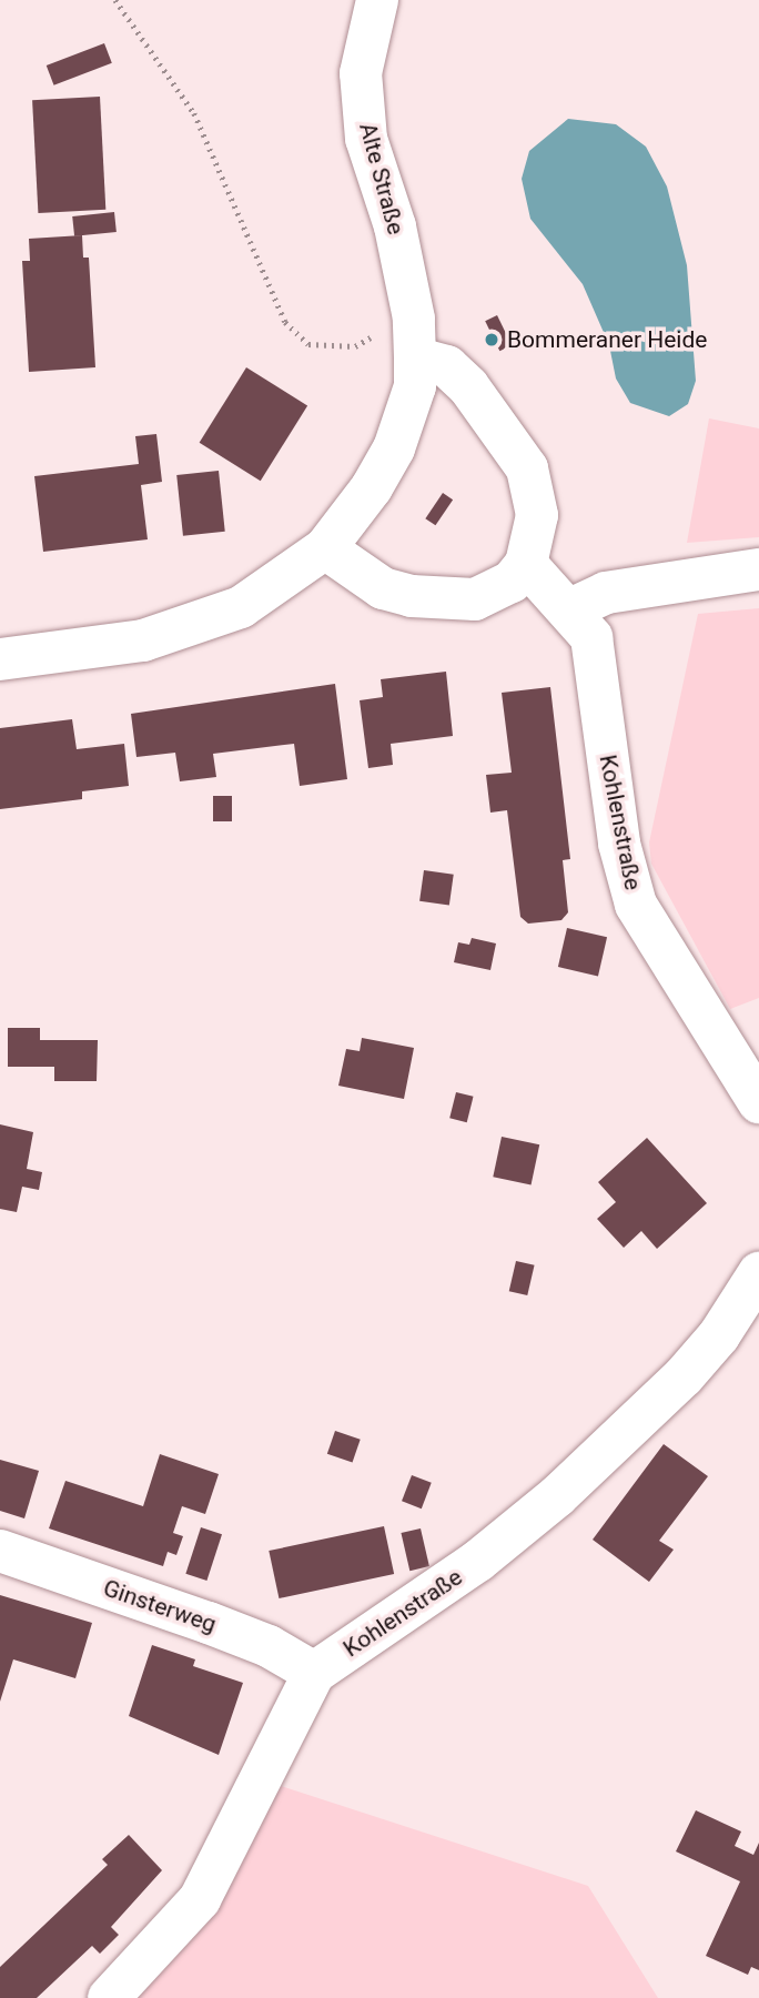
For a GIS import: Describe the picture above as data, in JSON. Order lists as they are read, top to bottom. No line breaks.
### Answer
{"streets":{"street":["Alte Straße","Kohlenstraße","Ginsterweg"]},"crossings":[["Kohlenstraße","Ginsterweg"]],"places":["Bommeraner Heide"]}
